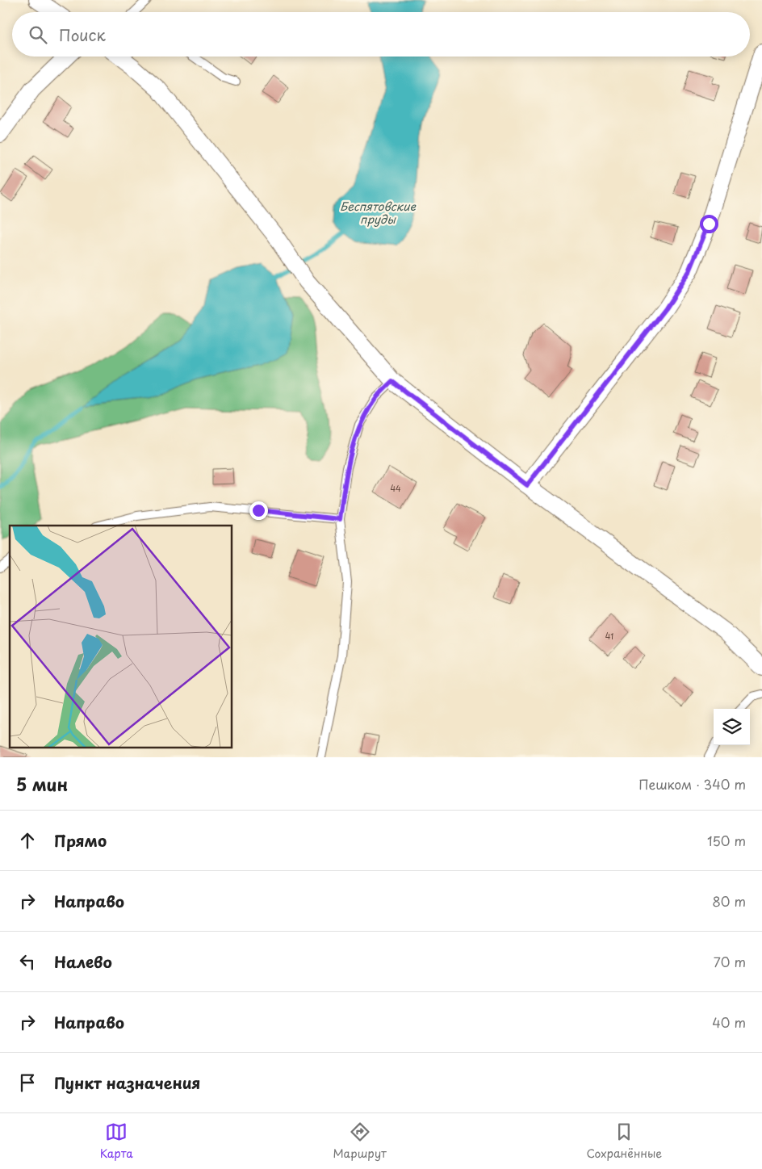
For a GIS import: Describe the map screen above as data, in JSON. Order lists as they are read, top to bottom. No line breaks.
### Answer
{"water":["Беспятовские пруды"],"house_numbers":["44","41"],"page":{"search":"Поиск","heading":["5 мин","Пешком · 340 m"],"list":[["Прямо","150 m"],["Направо","80 m"],["Налево","70 m"],["Направо","40 m"],"Пункт назначения"],"nav":["Карта","Маршрут","Сохранённые"]}}
